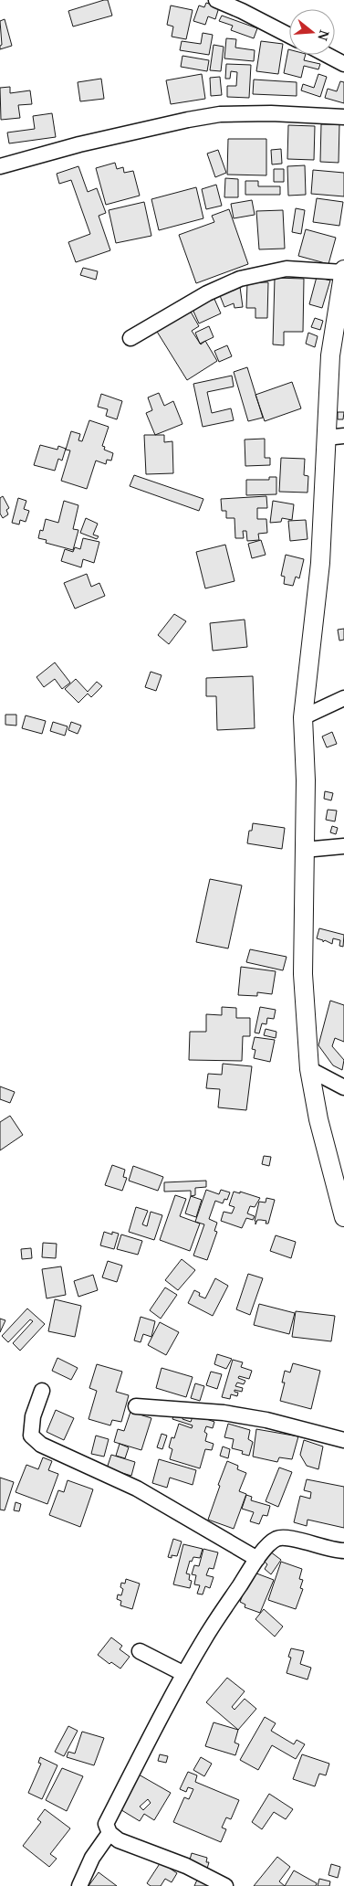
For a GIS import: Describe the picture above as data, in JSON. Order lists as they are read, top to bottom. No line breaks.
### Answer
{"north":"right"}
